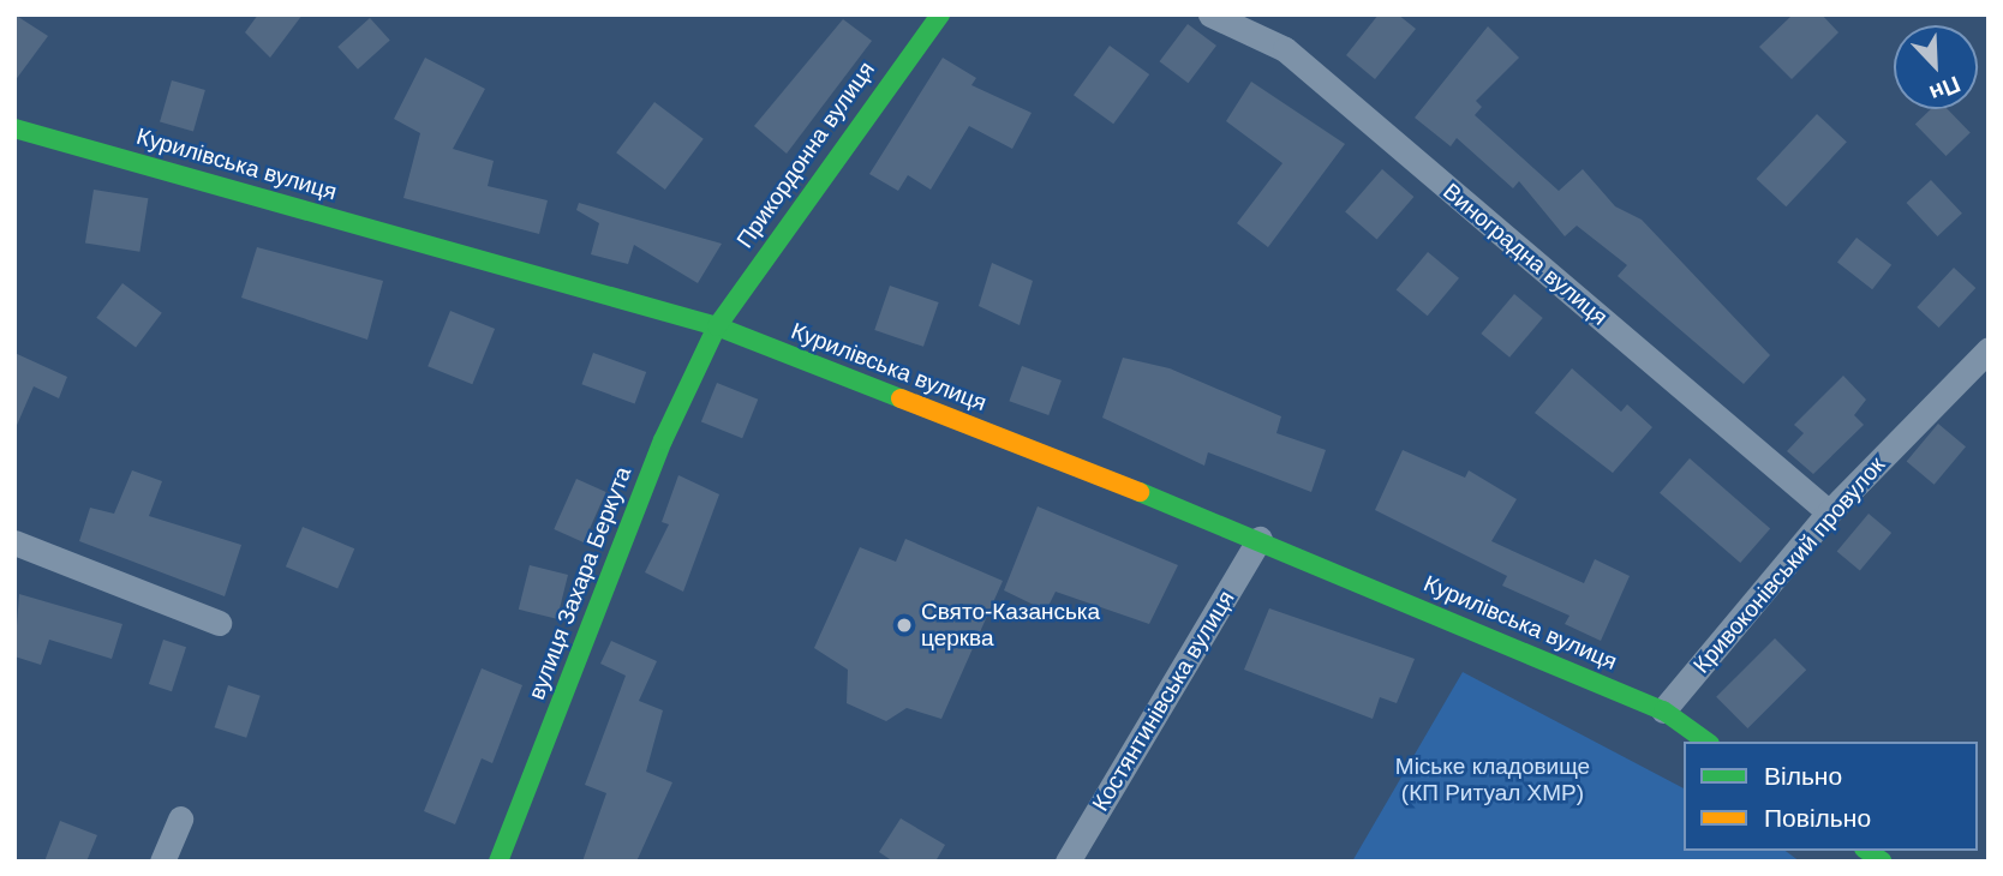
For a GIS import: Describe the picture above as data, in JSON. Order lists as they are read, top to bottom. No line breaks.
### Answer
{"streets":{"main road":["Прикордонна вулиця","Курилівська вулиця","вулиця Захара Беркута"],"street":["Виноградна вулиця","Кривоконівський провулок","Костянтинівська вулиця"]},"crossings":[["Прикордонна вулиця","Курилівська вулиця"],["Прикордонна вулиця","вулиця Захара Беркута"],["Курилівська вулиця","Кривоконівський провулок"],["Курилівська вулиця","вулиця Захара Беркута"],["Курилівська вулиця","Костянтинівська вулиця"],["Виноградна вулиця","Кривоконівський провулок"]],"parks":["Міське кладовище (КП Ритуал ХМР)"],"places":["Свято-Казанська церква"],"legend":["Вільно","Повільно"],"north":"bottom right"}
